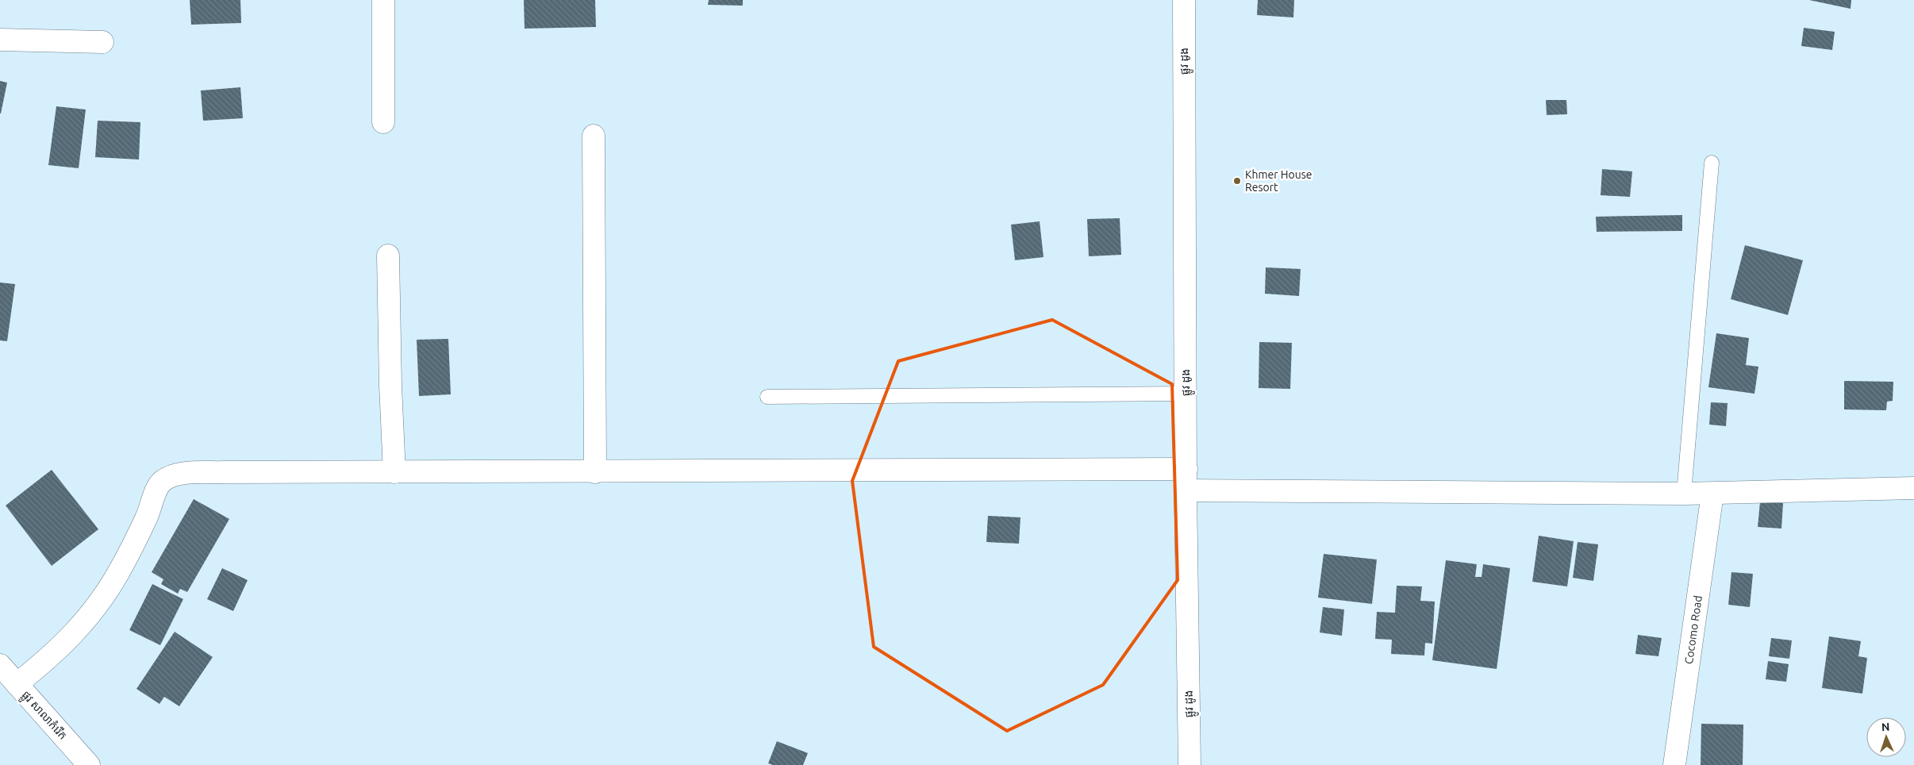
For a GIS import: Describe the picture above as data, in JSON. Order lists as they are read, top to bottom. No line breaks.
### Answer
{"streets":{"street":["ផ្លូវ ដូង","Cocomo Road","ផ្លូវ សាលាកំរើក"]},"places":["Khmer House Resort"],"north":"top"}
